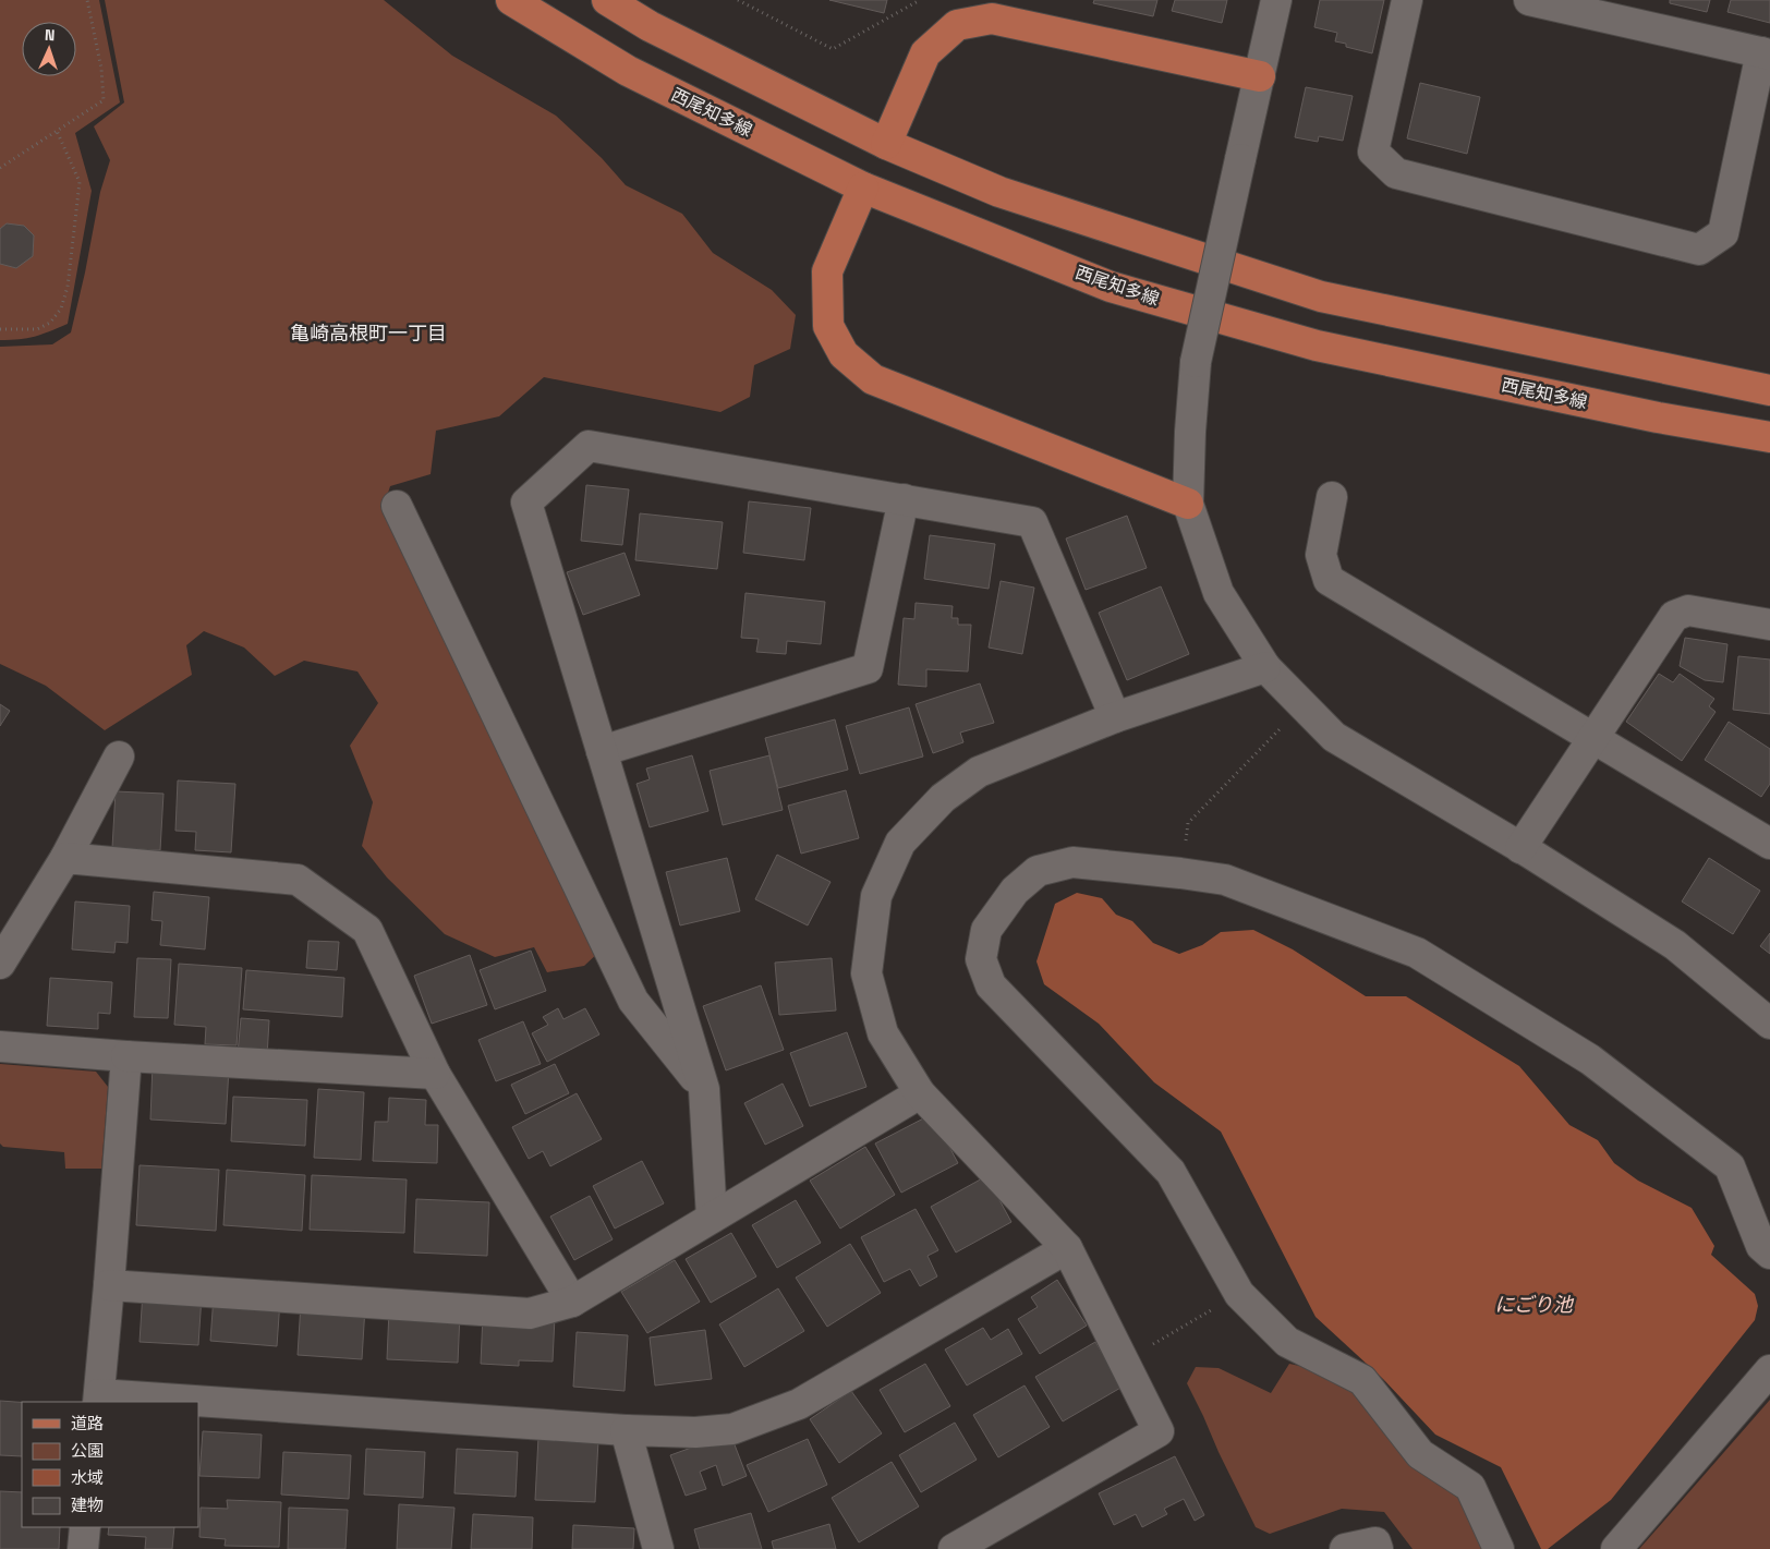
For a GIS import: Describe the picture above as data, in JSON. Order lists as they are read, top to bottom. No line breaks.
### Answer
{"streets":{"main road":["西尾知多線"]},"districts":["亀崎高根町一丁目"],"water":["にごり池"],"legend":["道路","公園","水域","建物"],"north":"top"}
